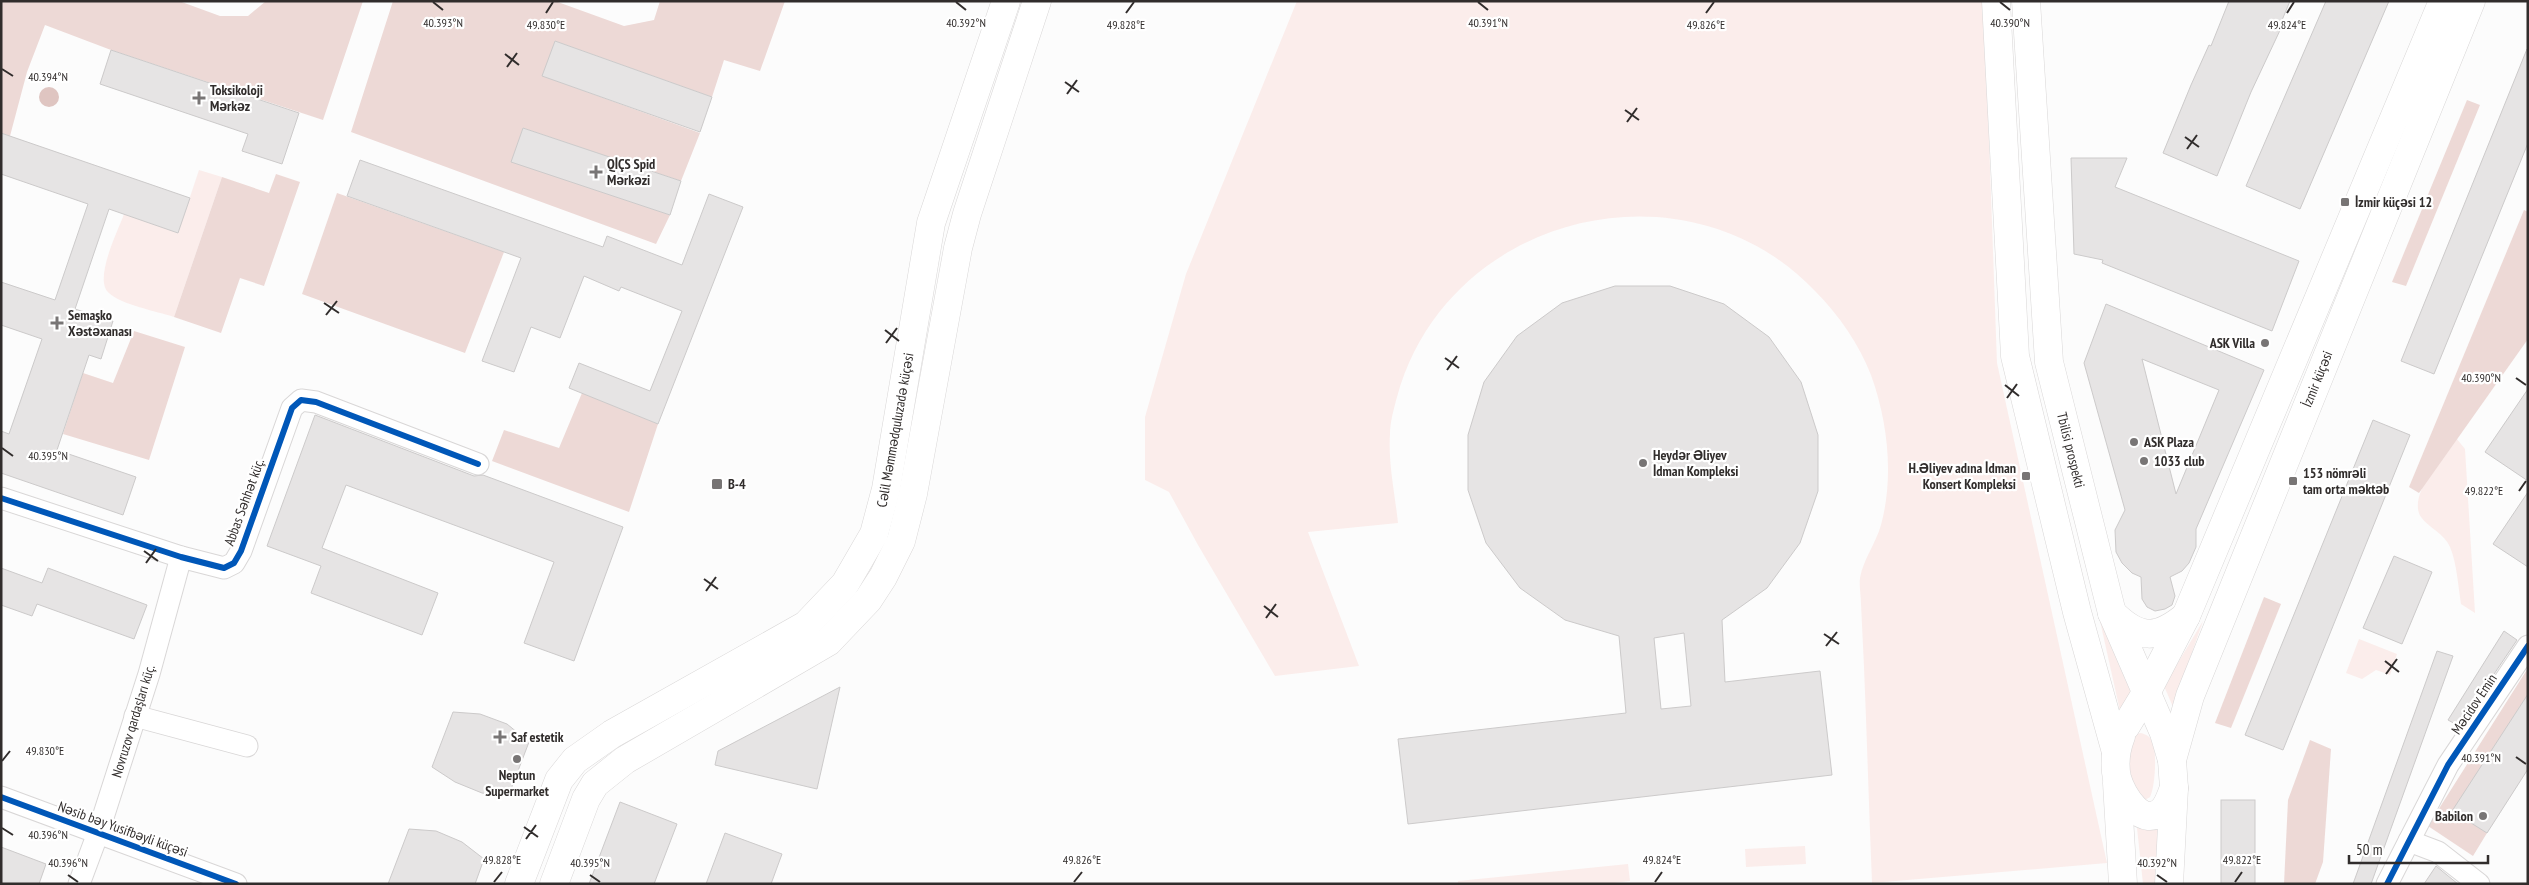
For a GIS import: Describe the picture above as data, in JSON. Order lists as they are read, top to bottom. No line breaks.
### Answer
{"streets":{"main road":["İzmir küçəsi","Cəlil Məmmədquluzadə küçəsi","Tbilisi prospekti"],"street":["Abbas Səhhət küç.","Məcidov Emin","Novruzov qardaşları küç.","Nəsib bəy Yusifbəyli küçəsi"]},"crossings":[["İzmir küçəsi","Tbilisi prospekti"],["Abbas Səhhət küç.","Novruzov qardaşları küç."],["Novruzov qardaşları küç.","Nəsib bəy Yusifbəyli küçəsi"]],"places":{"health":["Toksikoloji Mərkəz","QİÇS Spid Mərkəzi","Semaşko Xəstəxanası","Saf estetik"],"transit":["İzmir küçəsi 12","H.Əliyev adına İdman Konsert Kompleksi","153 nömrəli tam orta məktəb","B-4"],"other":["ASK Villa","ASK Plaza","1033 club","Heydər Əliyev İdman Kompleksi","Neptun Supermarket","Babilon"]},"scale_bar":"50 m","coordinates":["40.393°N","40.392°N","40.391°N","40.390°N","49.826°E","49.824°E","49.830°E","49.828°E","40.394°N","40.395°N","49.822°E","40.396°N"]}
